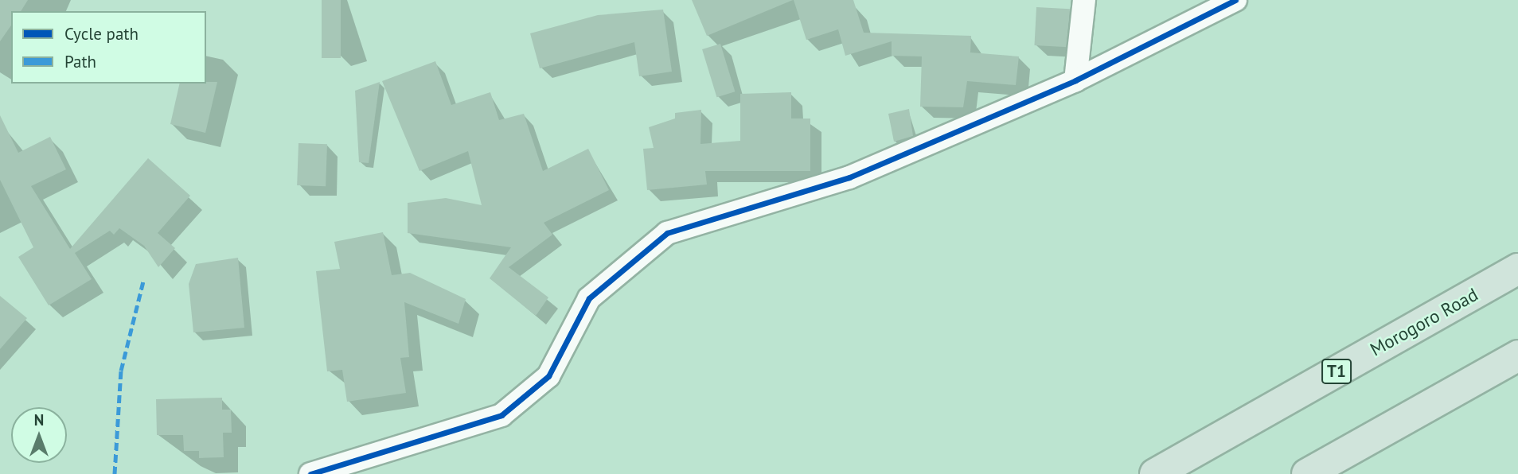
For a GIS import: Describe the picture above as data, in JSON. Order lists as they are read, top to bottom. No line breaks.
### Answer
{"streets":{"highway":["Morogoro Road","T1"]},"legend":["Cycle path","Path"],"north":"top"}
